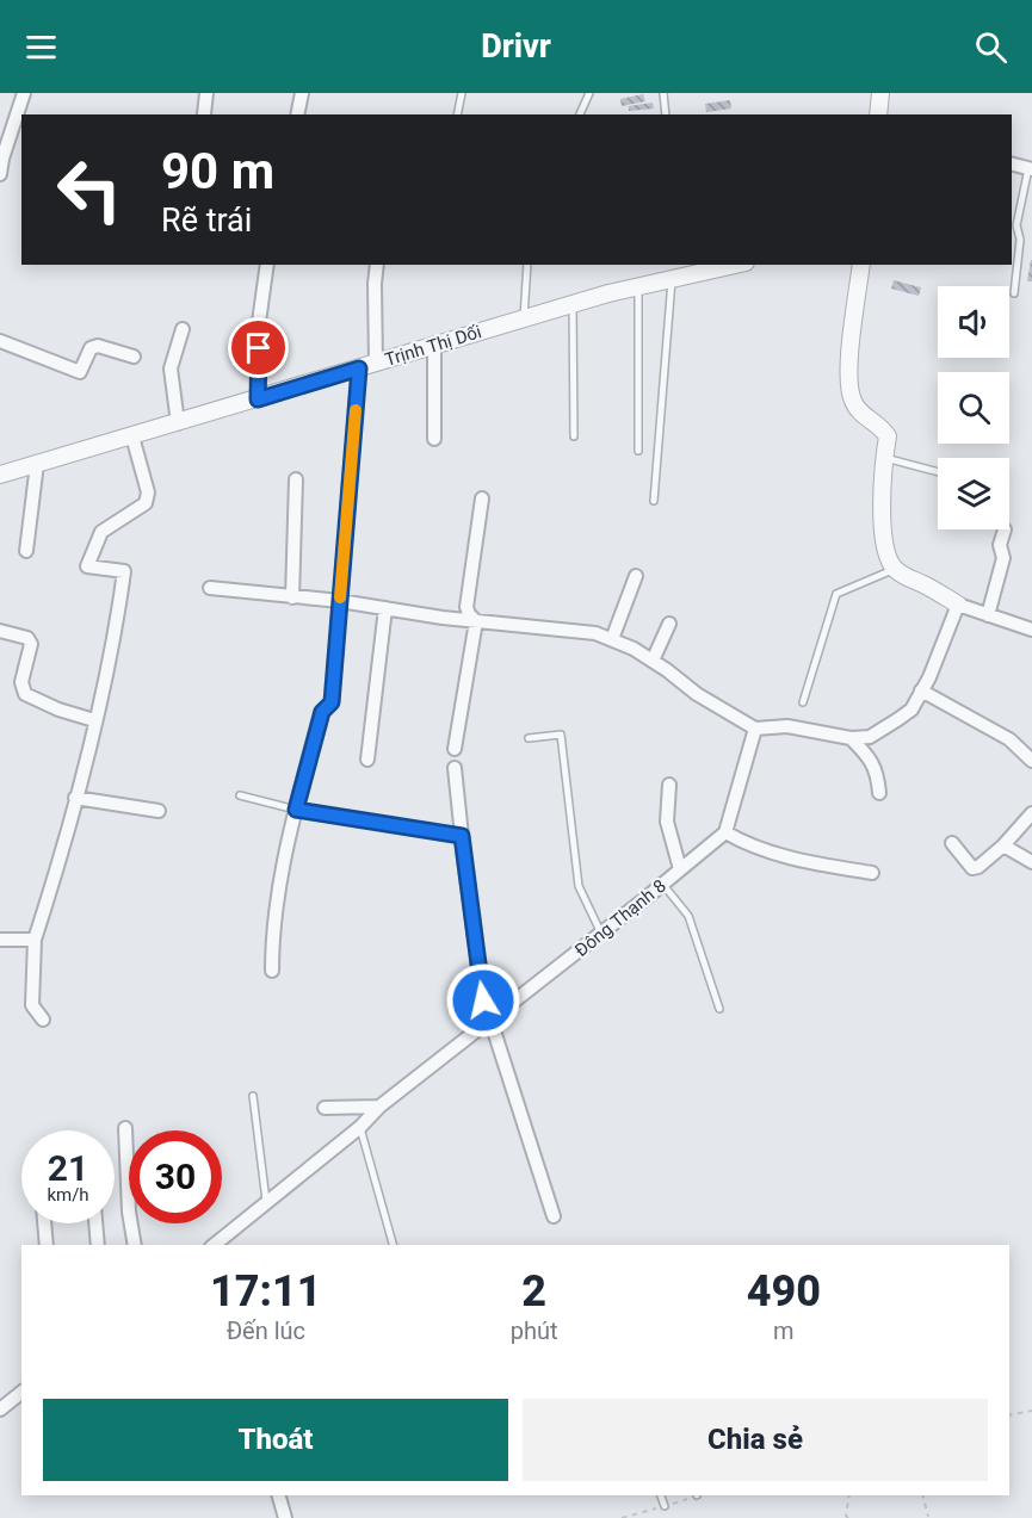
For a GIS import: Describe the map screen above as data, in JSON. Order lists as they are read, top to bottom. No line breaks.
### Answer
{"streets":{"street":["Trịnh Thị Dối","Đông Thạnh 8"]},"page":{"header":"Drivr","turn":["90 m","Rẽ trái"],"speed":"21 km/h","limit":"30","eta":["17:11","Đến lúc","2","phút","490","m"],"buttons":["Thoát","Chia sẻ"]}}
